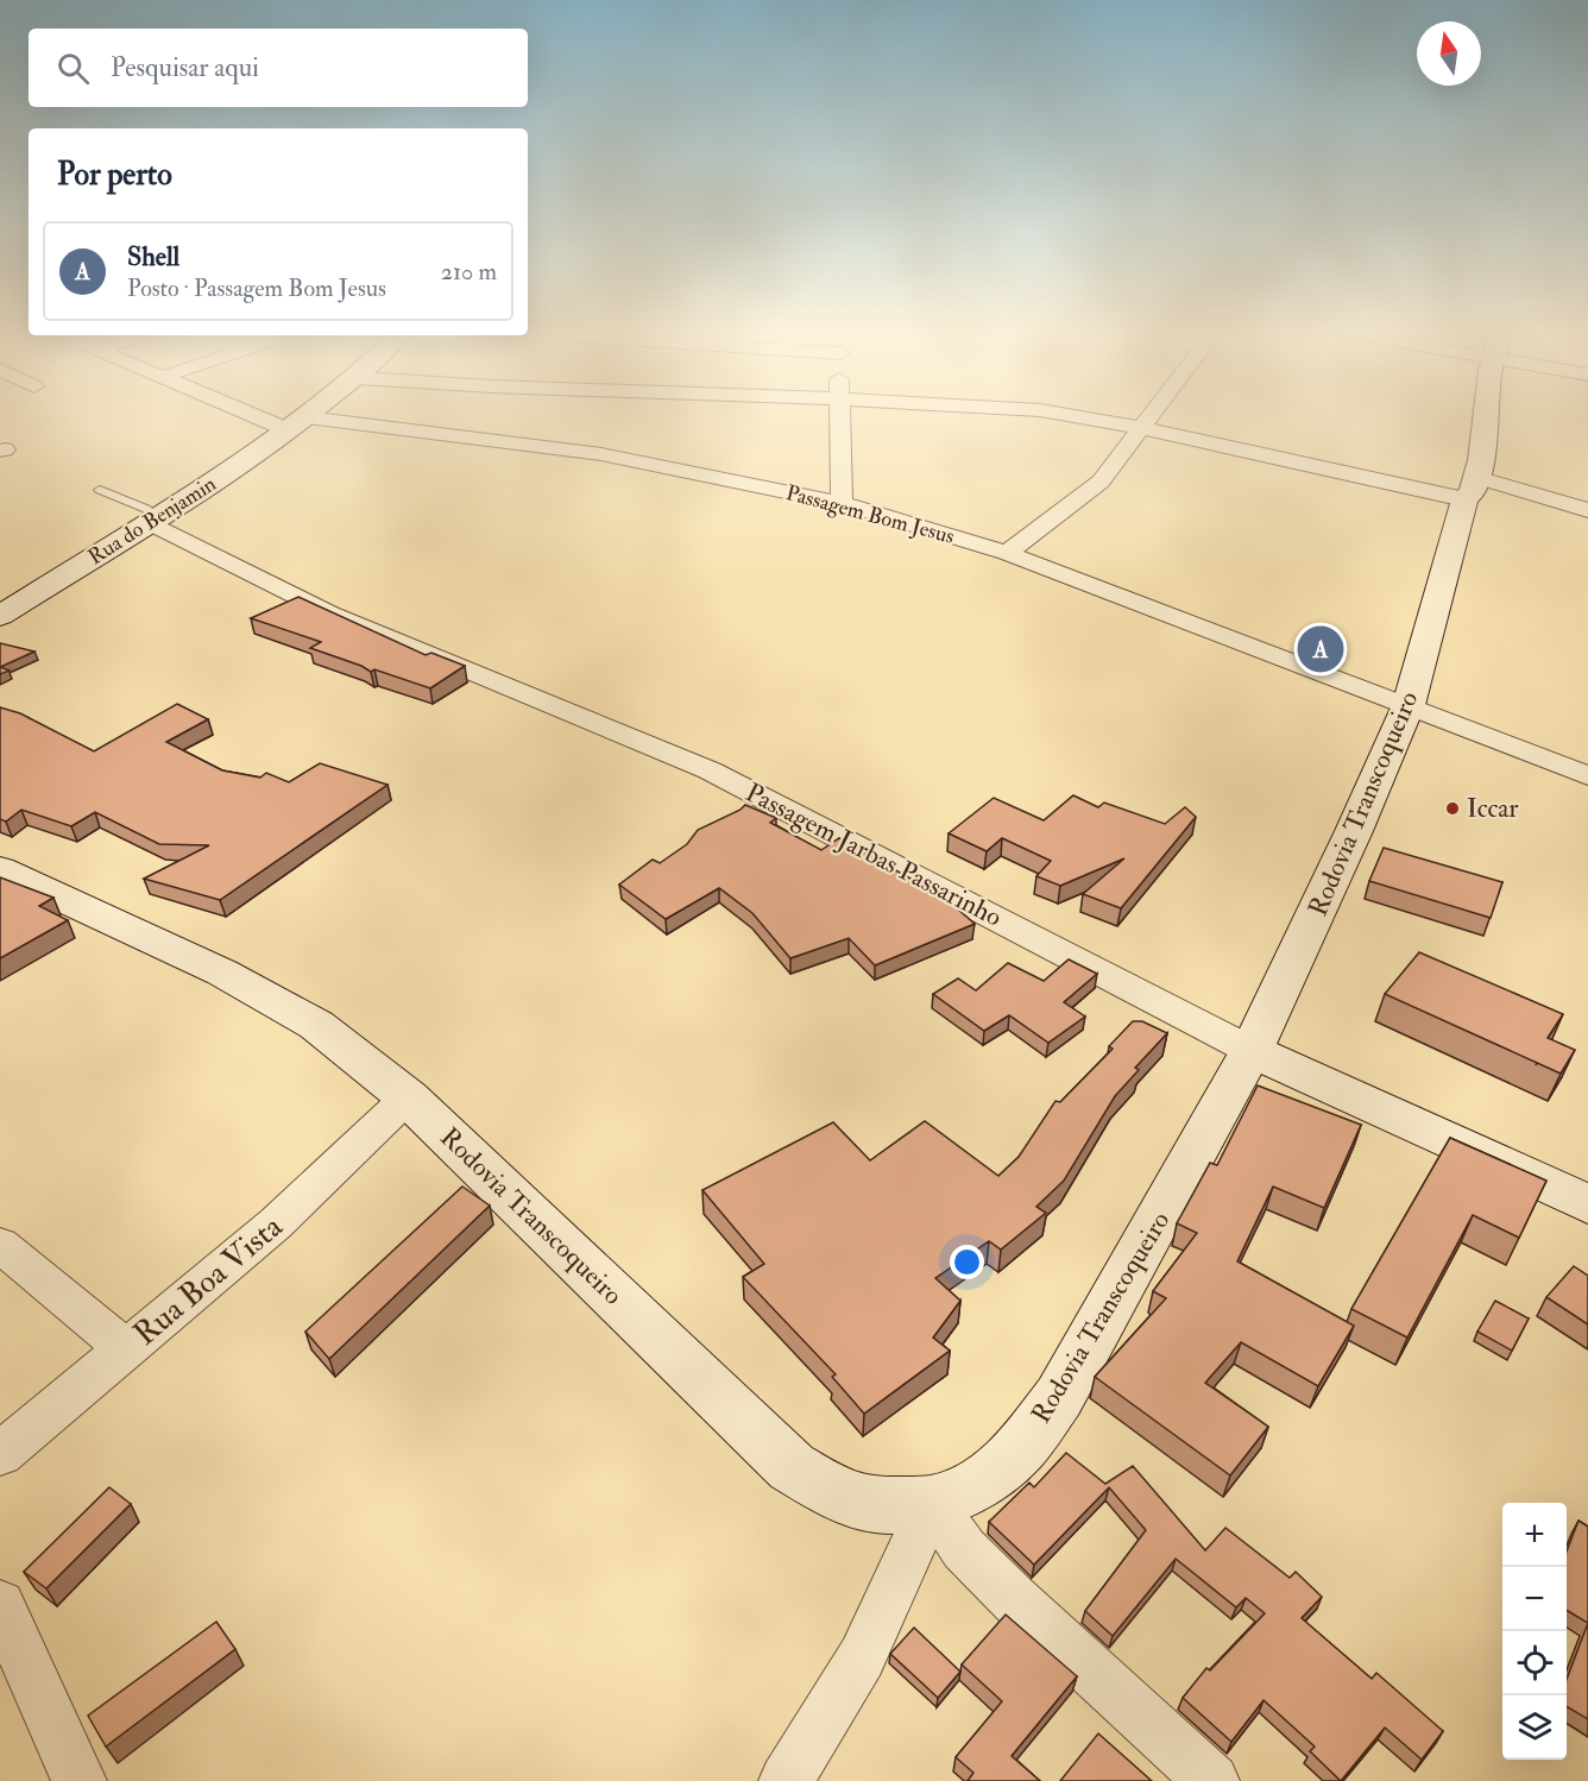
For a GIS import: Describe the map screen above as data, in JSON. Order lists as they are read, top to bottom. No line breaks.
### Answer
{"streets":{"main road":["Rua do Benjamin","Rodovia Transcoqueiro","Passagem Jarbas Passarinho"],"street":["Passagem Bom Jesus","Rua Boa Vista"]},"crossings":[["Passagem Bom Jesus","Rua do Benjamin"],["Passagem Bom Jesus","Rodovia Transcoqueiro"],["Rua do Benjamin","Passagem Jarbas Passarinho"],["Rodovia Transcoqueiro","Passagem Jarbas Passarinho"],["Rodovia Transcoqueiro","Rua Boa Vista"]],"places":["Iccar"],"north":"top","page":{"search":"Pesquisar aqui","heading":"Por perto","list":[{"mark":"A","name":"Shell","note":"Posto · Passagem Bom Jesus","value":"210 m"}],"pins":"A","map_buttons":["+","−"]}}
